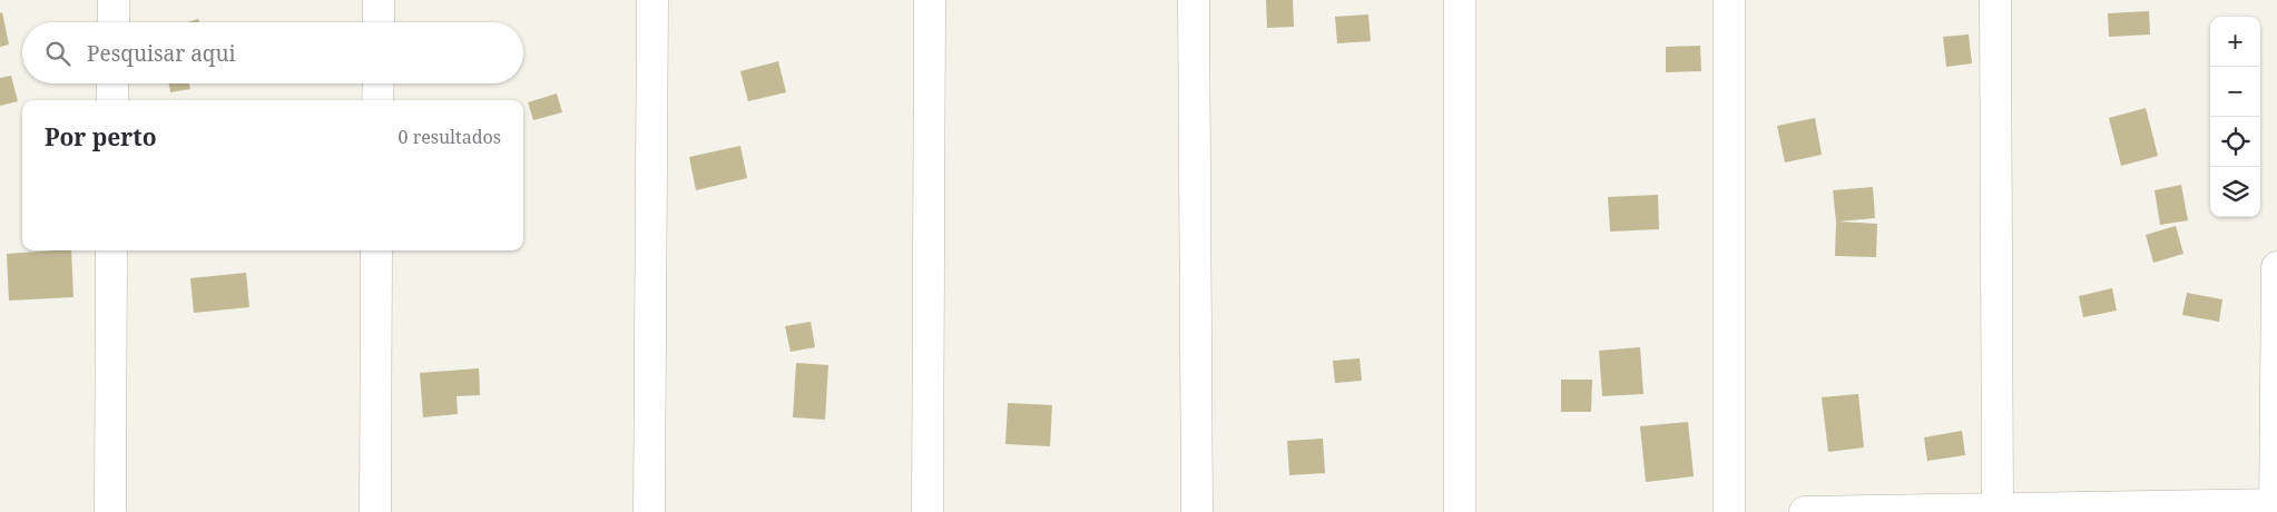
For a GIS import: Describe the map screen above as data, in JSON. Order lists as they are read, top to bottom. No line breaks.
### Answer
{"page":{"map_buttons":["+","−"],"search":"Pesquisar aqui","heading":["Por perto","0 resultados"]}}
